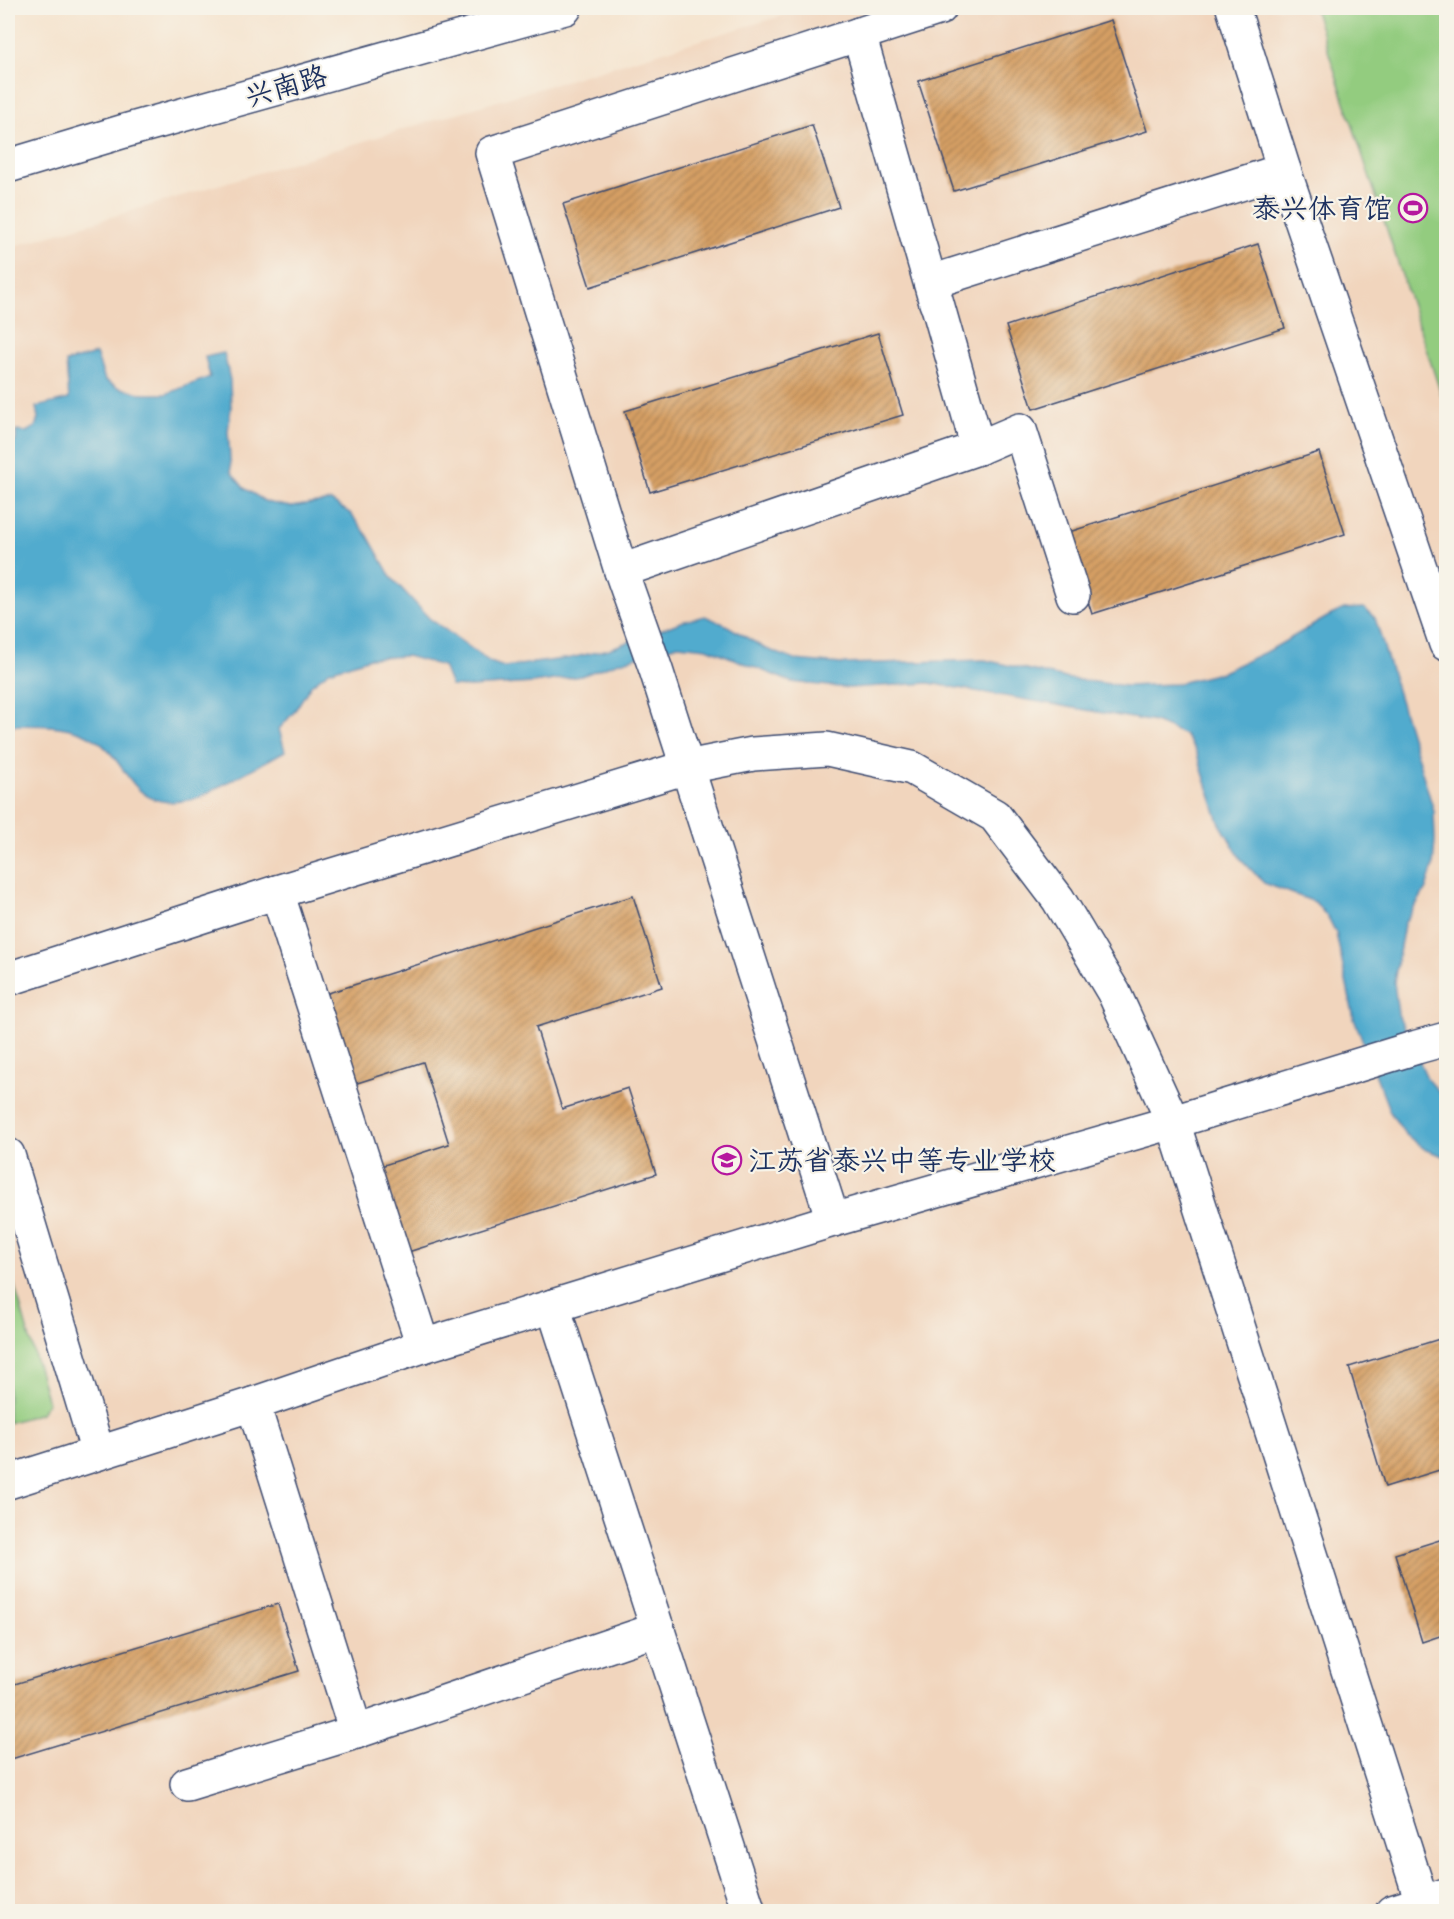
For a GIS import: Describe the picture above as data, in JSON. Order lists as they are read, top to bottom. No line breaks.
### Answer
{"streets":{"street":["兴南路"]},"places":{"sports":["泰兴体育馆"],"school or university":["江苏省泰兴中等专业学校"]}}
